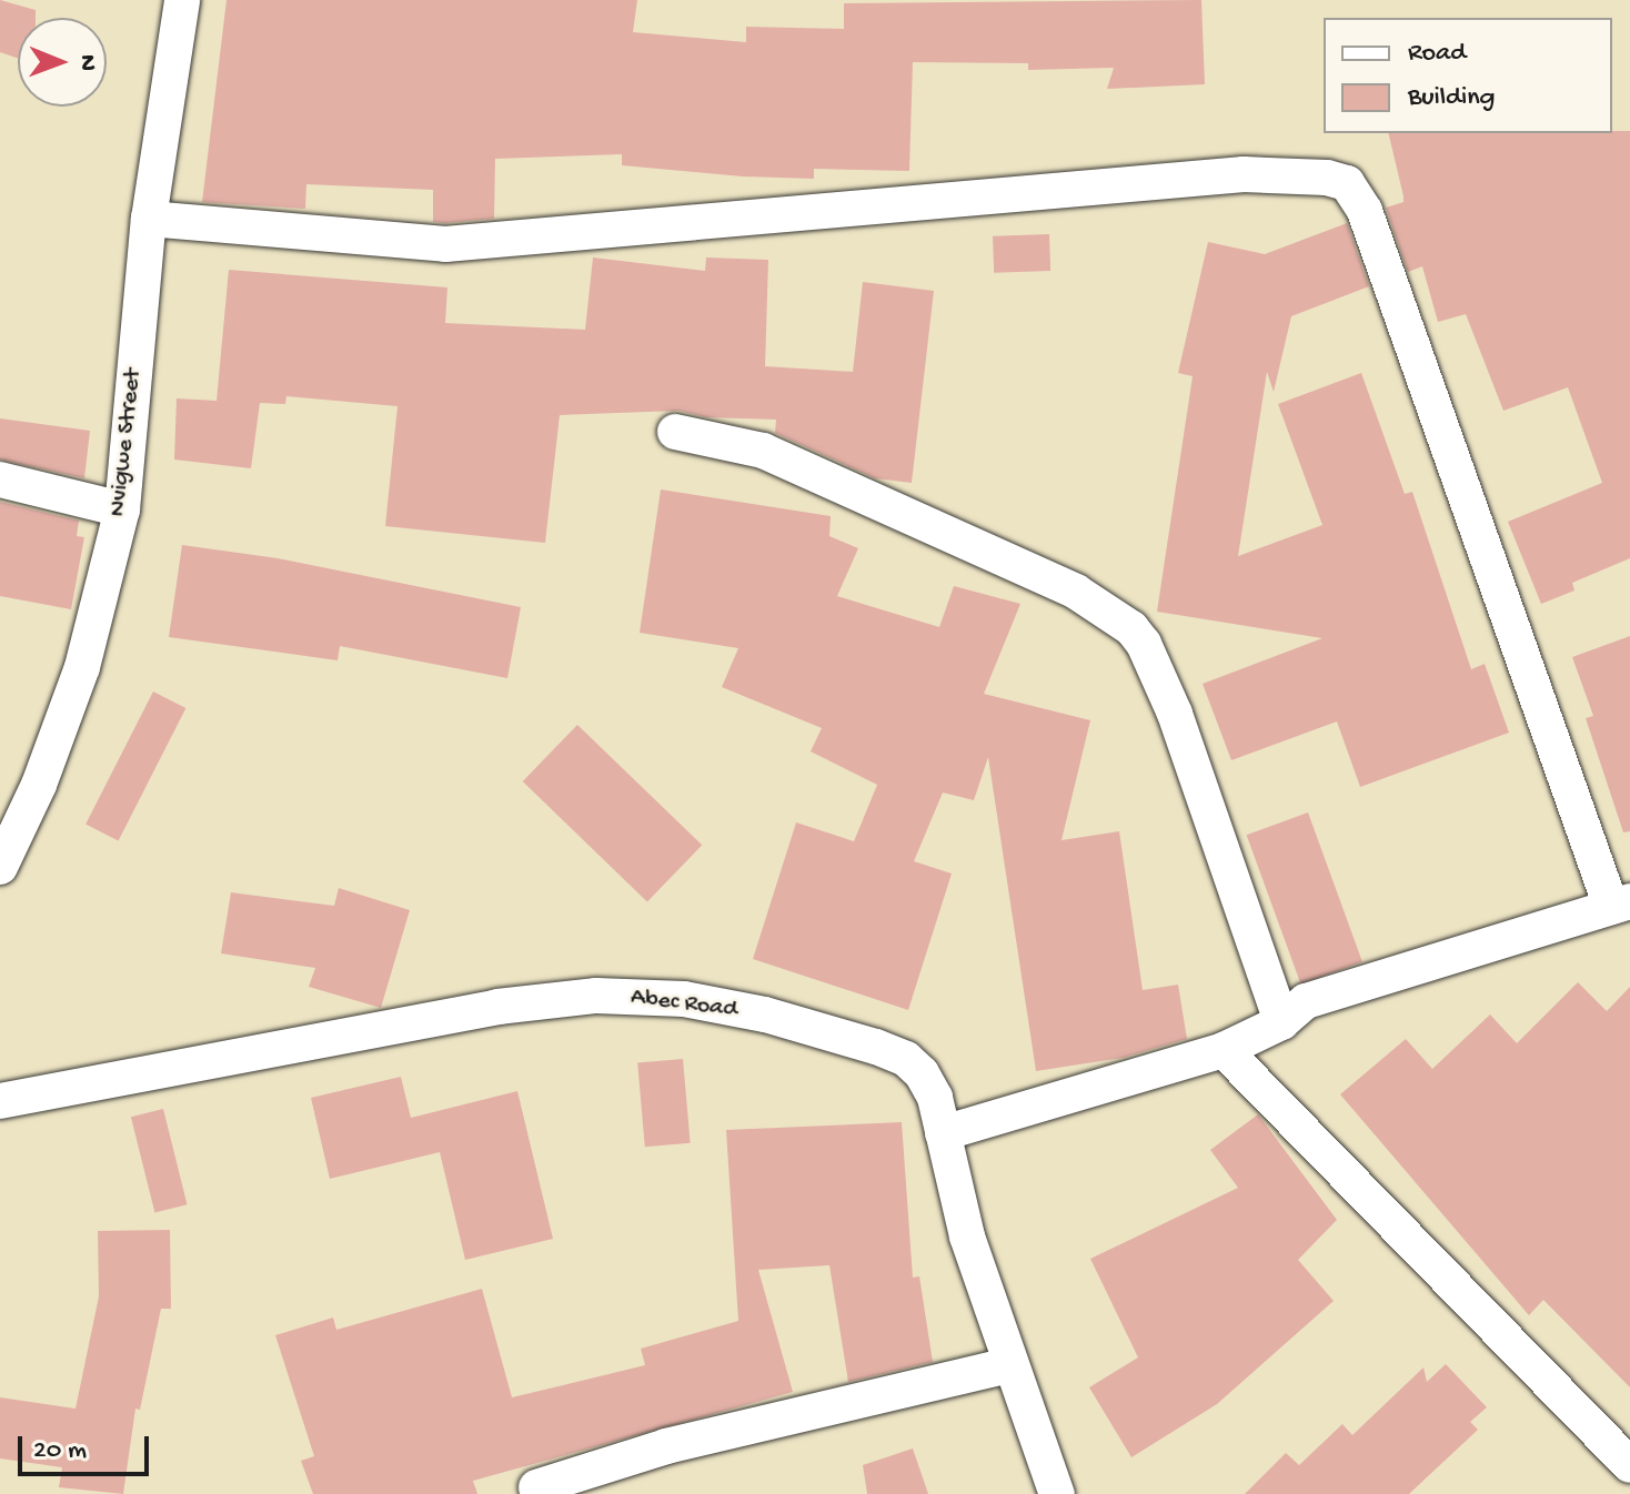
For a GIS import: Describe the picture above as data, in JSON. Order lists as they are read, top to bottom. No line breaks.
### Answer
{"streets":{"street":["Nvigwe Street","Abec Road"]},"legend":["Road","Building"],"scale_bar":"20 m","north":"right"}
